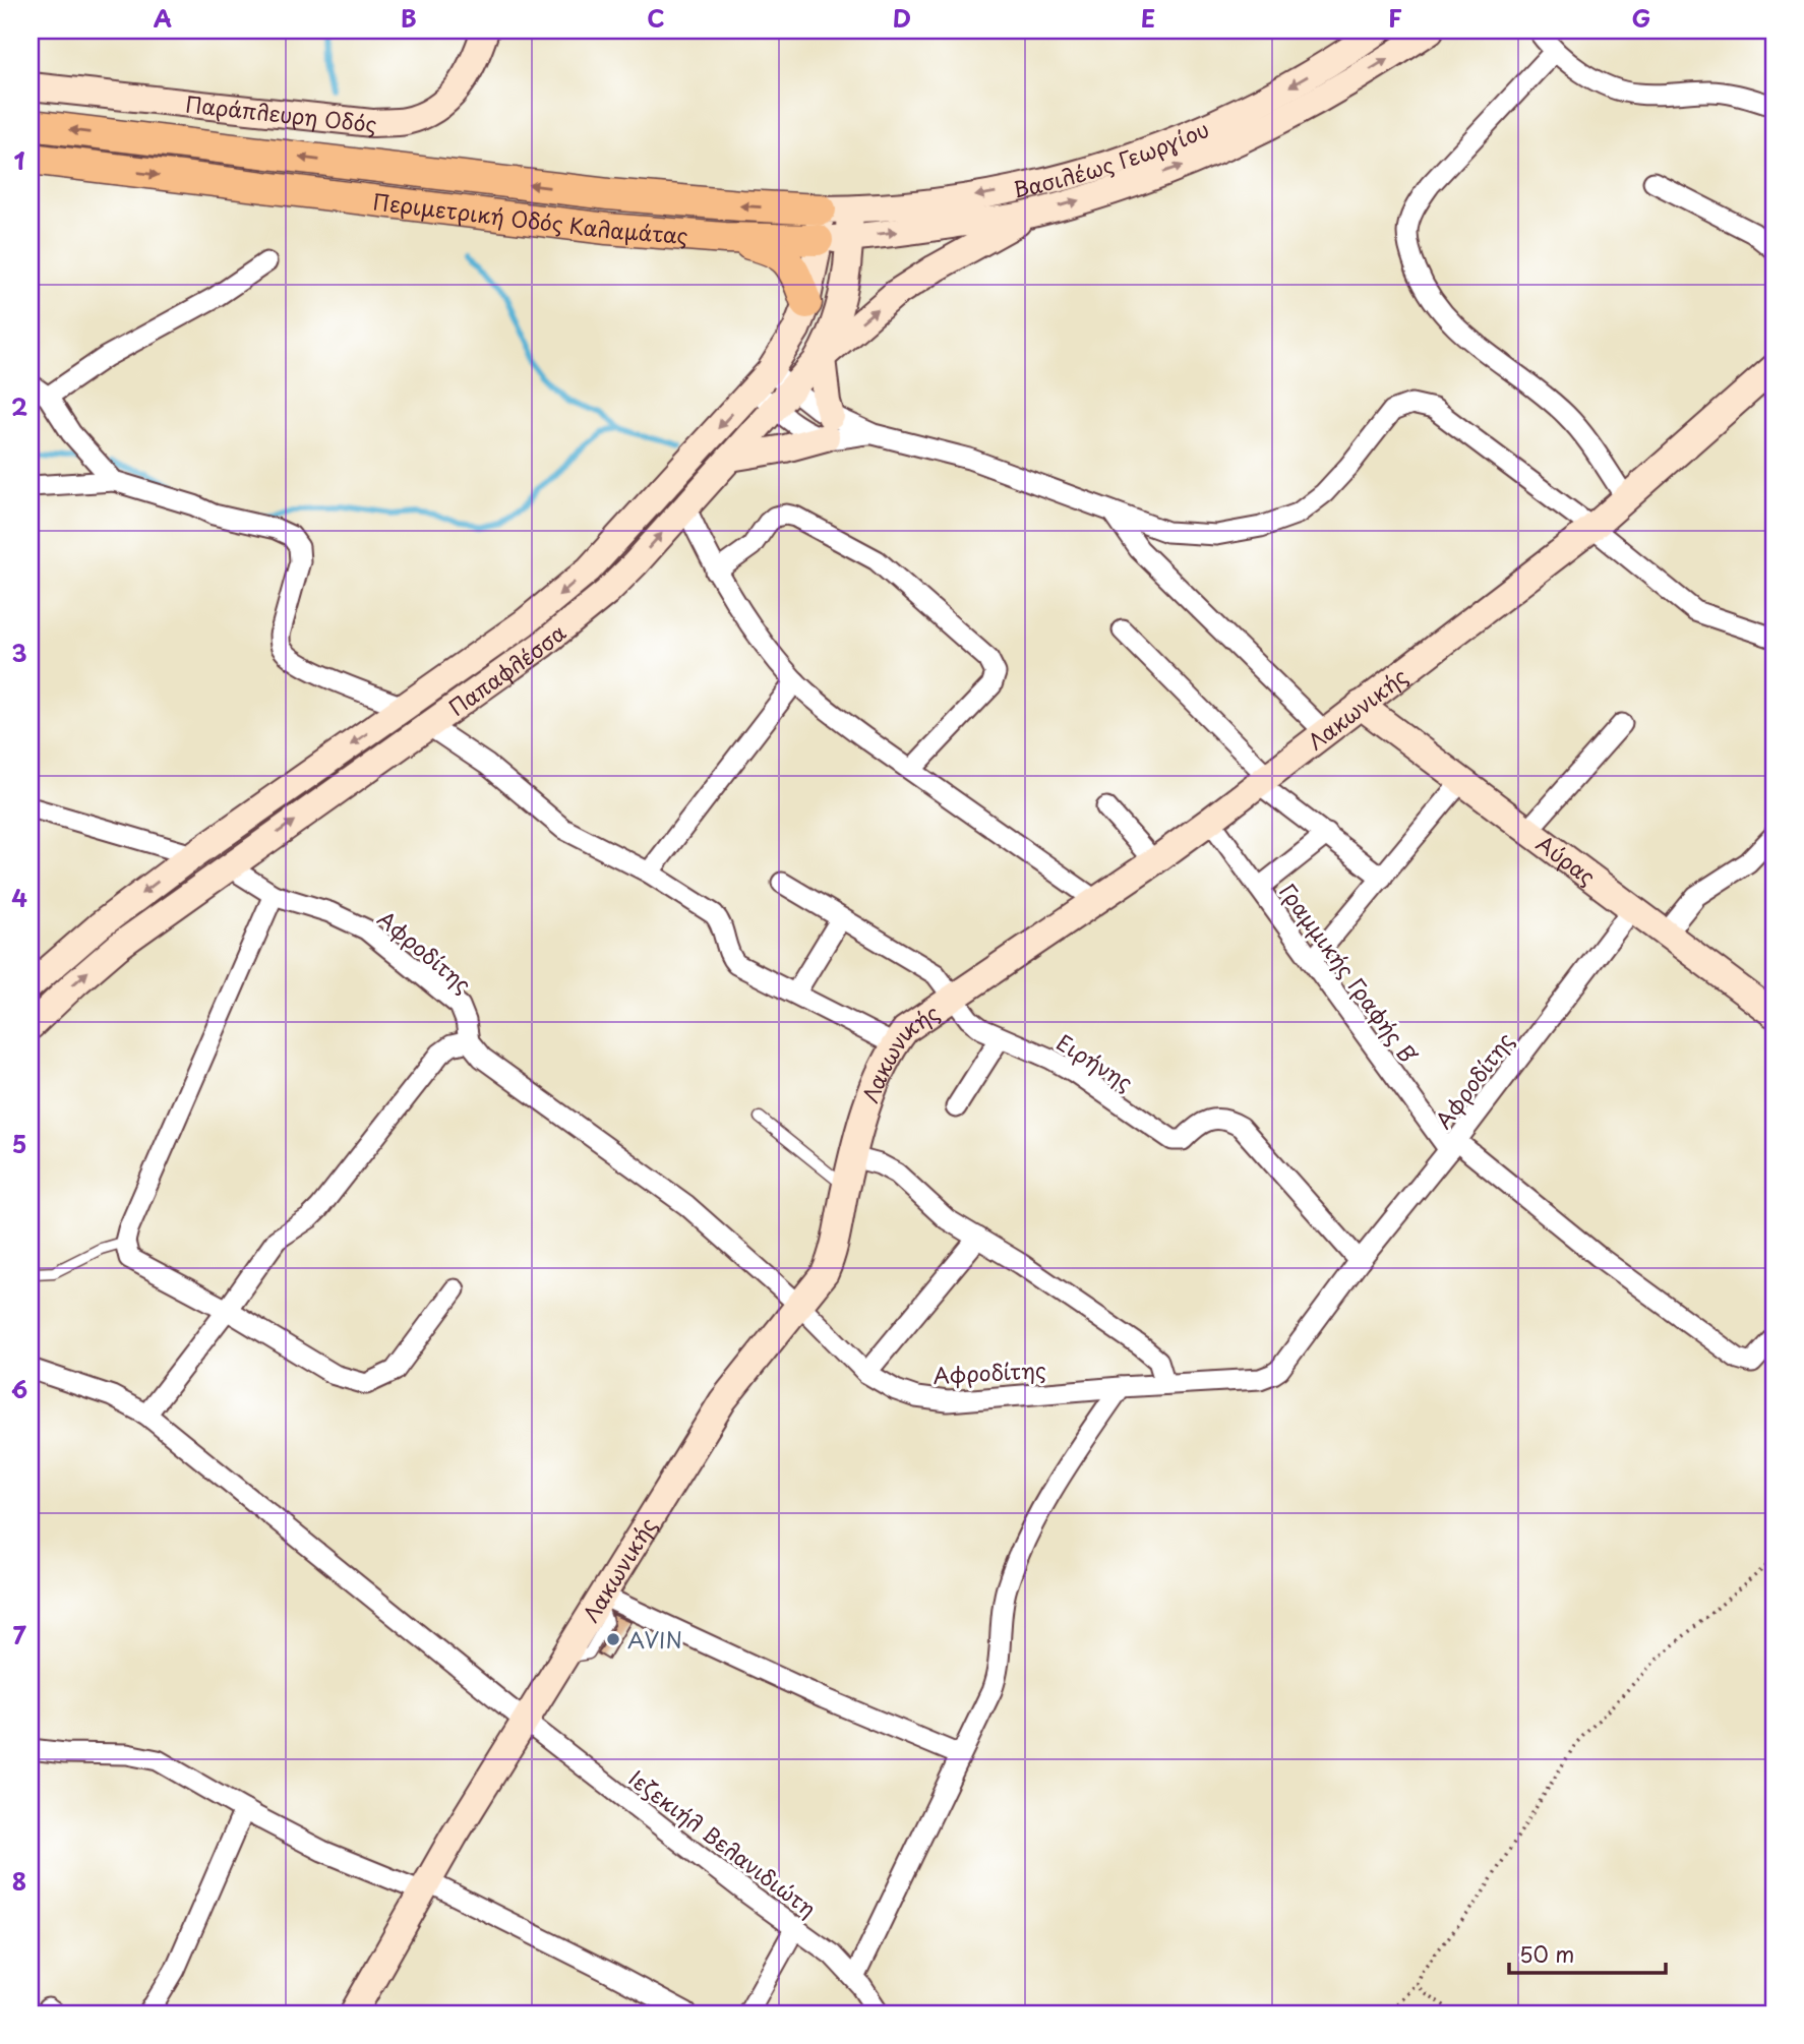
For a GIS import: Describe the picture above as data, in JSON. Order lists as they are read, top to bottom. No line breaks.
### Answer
{"streets":{"main road":["Παράπλευρη Οδός","Βασιλέως Γεωργίου","Περιμετρική Οδός Καλαμάτας","Παπαφλέσσα","Λακωνικής","Αύρας"],"street":["Αφροδίτης","Γραμμικής Γραφής Β΄","Ειρήνης","Ιεζεκιήλ Βελανιδιώτη"]},"crossings":[["Βασιλέως Γεωργίου","Περιμετρική Οδός Καλαμάτας"],["Βασιλέως Γεωργίου","Παπαφλέσσα"],["Περιμετρική Οδός Καλαμάτας","Παπαφλέσσα"],["Παπαφλέσσα","Αφροδίτης"],["Λακωνικής","Αύρας"],["Λακωνικής","Αφροδίτης"],["Λακωνικής","Γραμμικής Γραφής Β΄"],["Λακωνικής","Ειρήνης"],["Λακωνικής","Ιεζεκιήλ Βελανιδιώτη"],["Αύρας","Αφροδίτης"],["Αφροδίτης","Γραμμικής Γραφής Β΄"],["Αφροδίτης","Ειρήνης"]],"places":["AVIN"],"scale_bar":"50 m","grid":{"columns":["A","B","C","D","E","F","G"],"rows":["1","2","3","4","5","6","7","8"]}}
